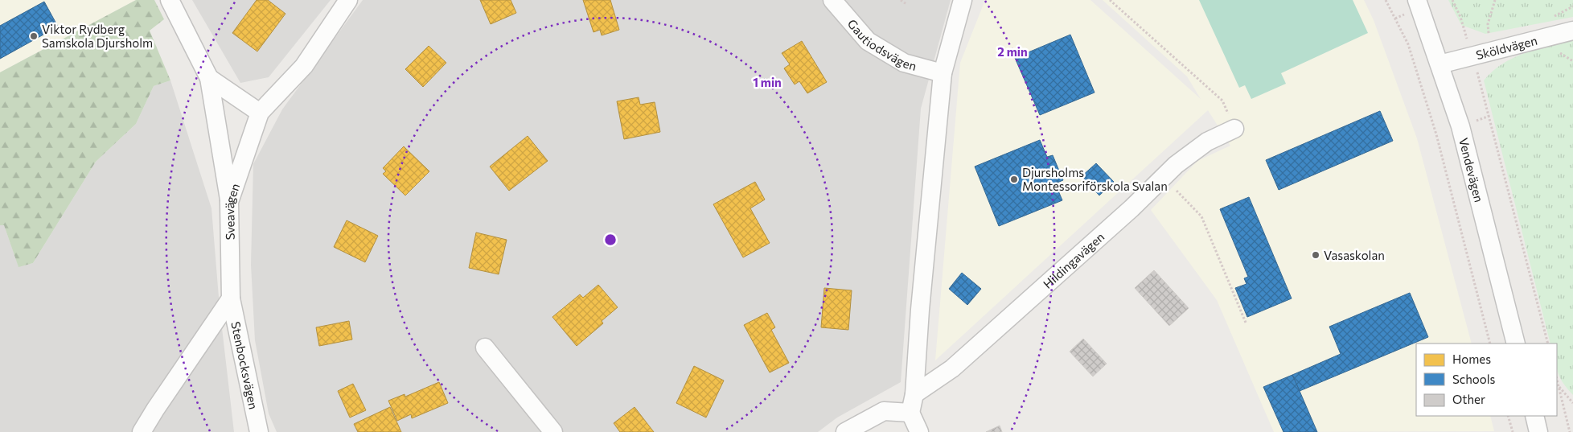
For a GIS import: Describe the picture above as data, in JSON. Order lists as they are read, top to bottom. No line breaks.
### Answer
{"streets":{"street":["Gautiodsvägen","Sköldvägen","Vendevägen","Sveavägen","Hildingavägen","Stenbocksvägen"]},"crossings":[["Sköldvägen","Vendevägen"],["Sveavägen","Stenbocksvägen"]],"places":["Viktor Rydberg Samskola Djursholm","Djursholms Montessoriförskola Svalan","Vasaskolan"],"legend":["Homes","Schools","Other"],"rings":["2 min","1 min"]}
